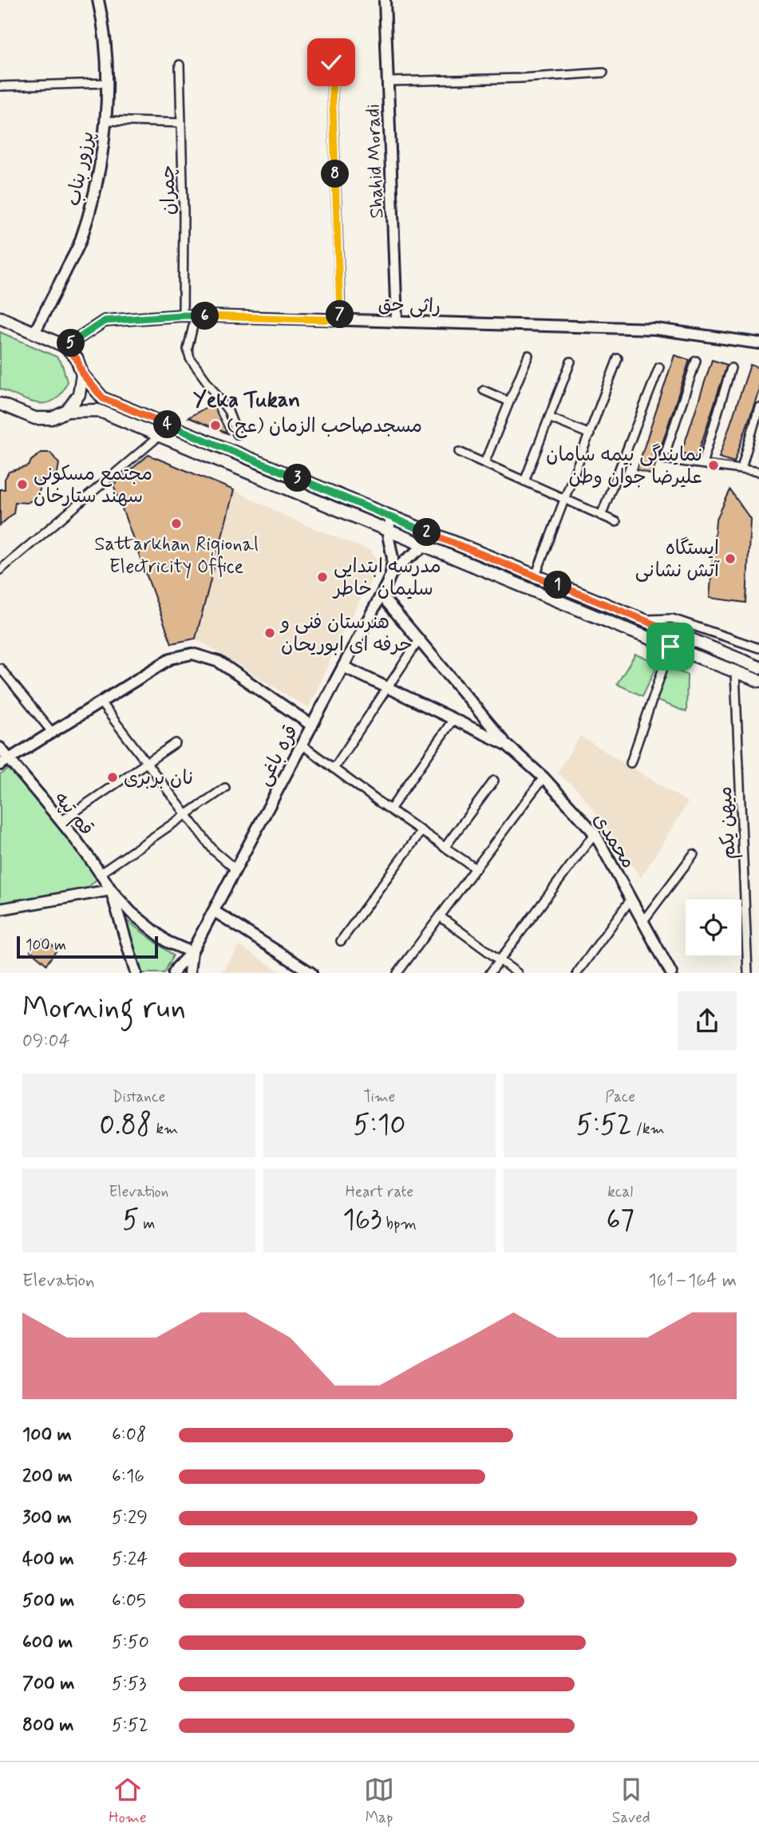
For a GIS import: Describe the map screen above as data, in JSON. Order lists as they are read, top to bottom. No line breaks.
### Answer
{"streets":{"street":["Shahid Moradi","پرزور بناب","چمران","راثی حق","قره باغی","قم تپه","میهن یکم","محمدی"]},"crossings":[["Shahid Moradi","راثی حق"],["چمران","راثی حق"],["قره باغی","قم تپه"],["قره باغی","محمدی"]],"districts":["Yeka Tukan"],"places":["مسجدصاحب الزمان (عج)","نمایندگی بیمه سامان علیرضا جوان وطن","مجتمع مسکونی سهند ستارخان","Sattarkhan Rigional Electricity Office","ایستگاه آتش نشانی","مدرسه ابتدایی سلیمان خاطر","هنرستان فنی و حرفه ای ابوریحان","نان بربری"],"scale_bar":"100 m","page":{"pins":["8","7","6","5","4","3","2","1"],"scale":"100 m","heading":["Morning run","09:04"],"stats":[["Distance","0.88 km"],["Time","5:10"],["Pace","5:52 /km"],["Elevation","5 m"],["Heart rate","163 bpm"],["kcal","67"]],"chart":["Elevation","161–164 m"],"list":[{"name":"100 m","note":"6:08"},{"name":"200 m","note":"6:16"},{"name":"300 m","note":"5:29"},{"name":"400 m","note":"5:24"},{"name":"500 m","note":"6:05"},{"name":"600 m","note":"5:50"},{"name":"700 m","note":"5:53"},{"name":"800 m","note":"5:52"}],"tabs":["Home","Map","Saved"]}}
